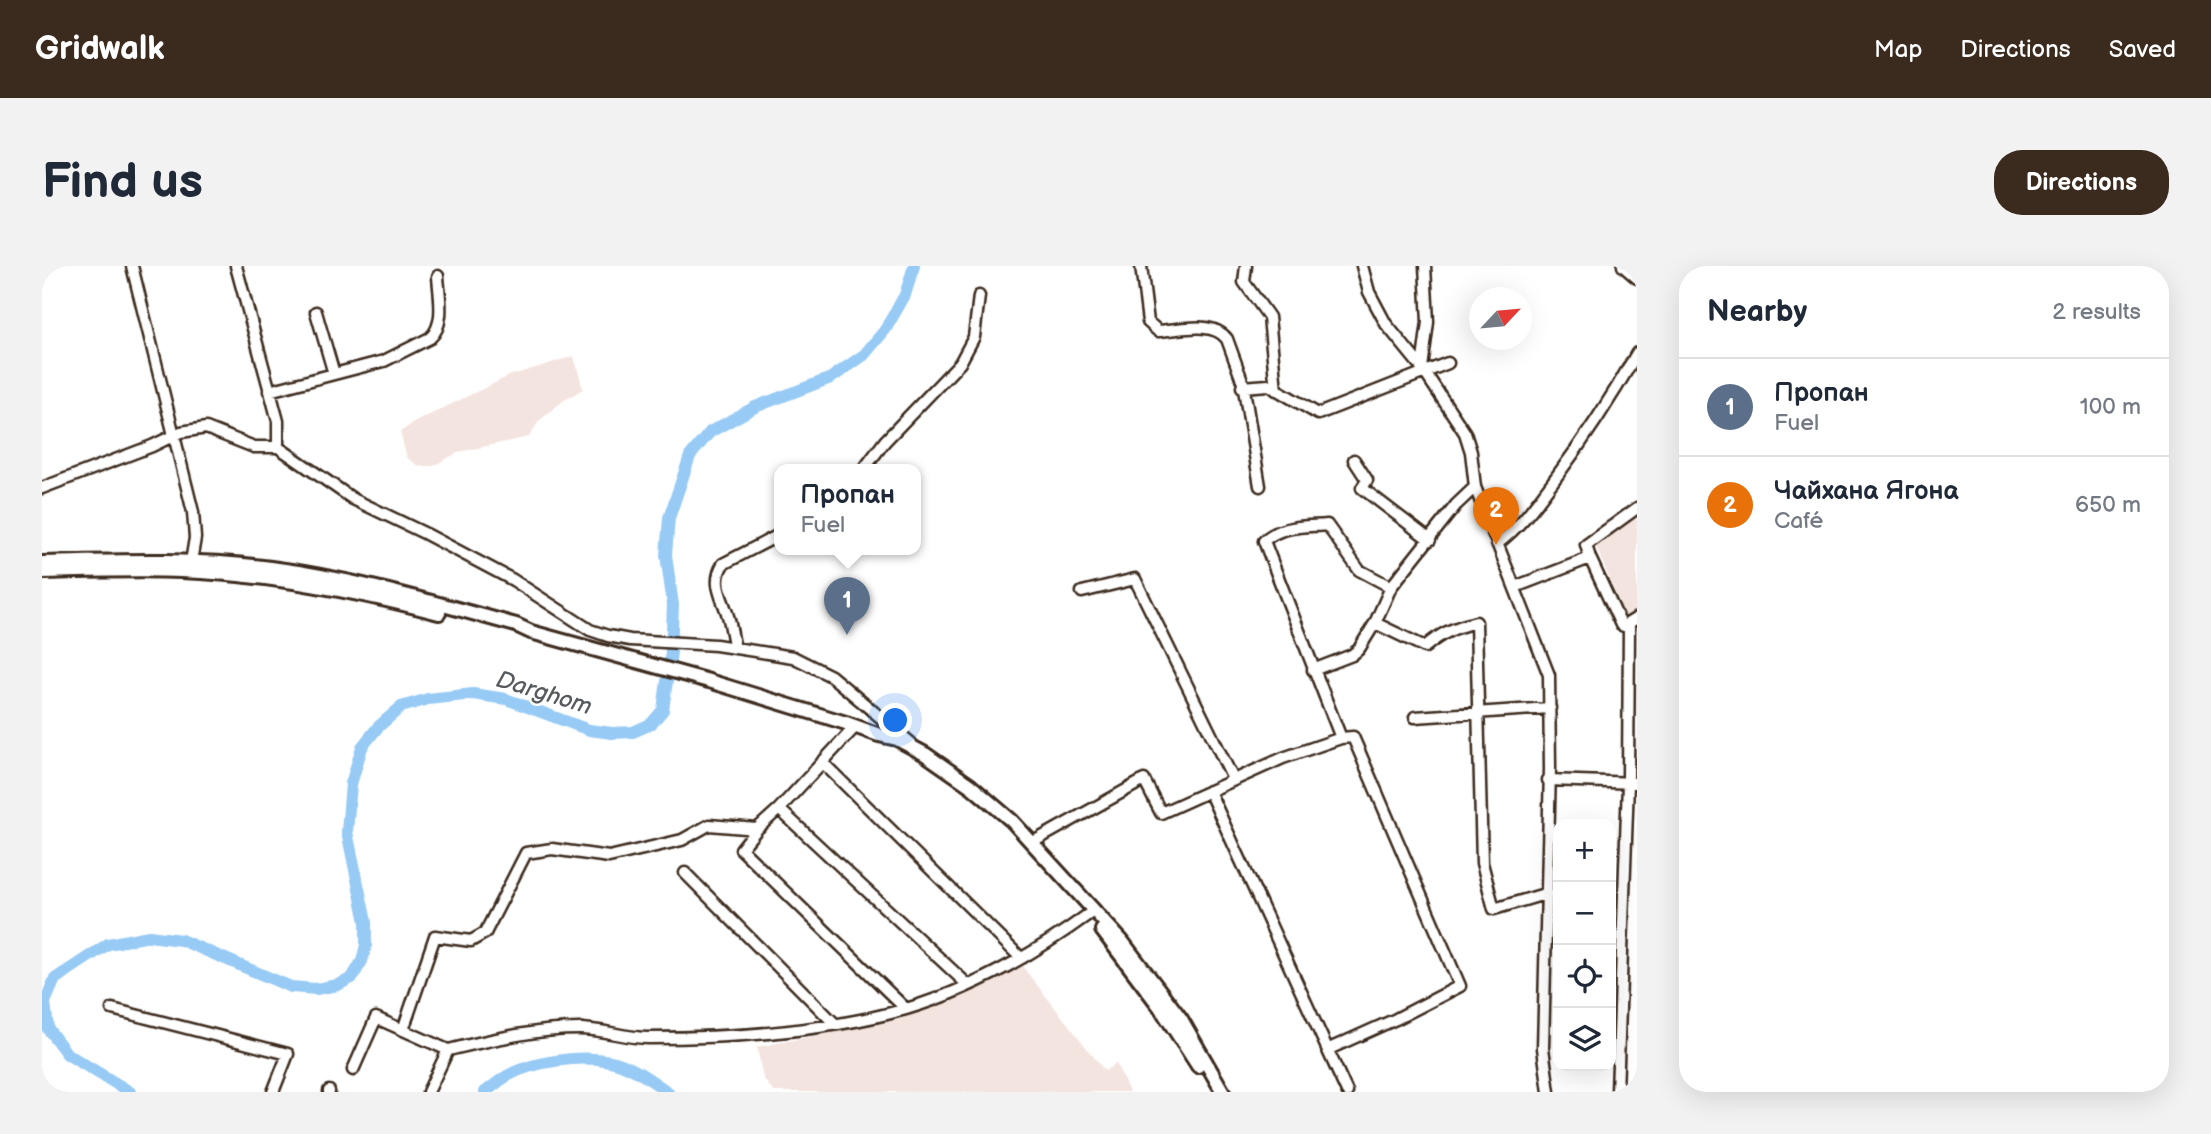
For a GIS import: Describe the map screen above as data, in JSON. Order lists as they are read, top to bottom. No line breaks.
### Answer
{"water":["Darghоm"],"north":"top right","page":{"header":"Gridwalk","nav":["Map","Directions","Saved"],"buttons":"Directions","title":"Find us","heading":["Nearby","2 results"],"list":[{"mark":"1","name":"Пропан","note":"Fuel","value":"100 m"},{"mark":"2","name":"Чайхана Ягона","note":"Café","value":"650 m"}],"popup":["Пропан","Fuel"],"pins":["2","1"],"map_buttons":["+","−"]}}
